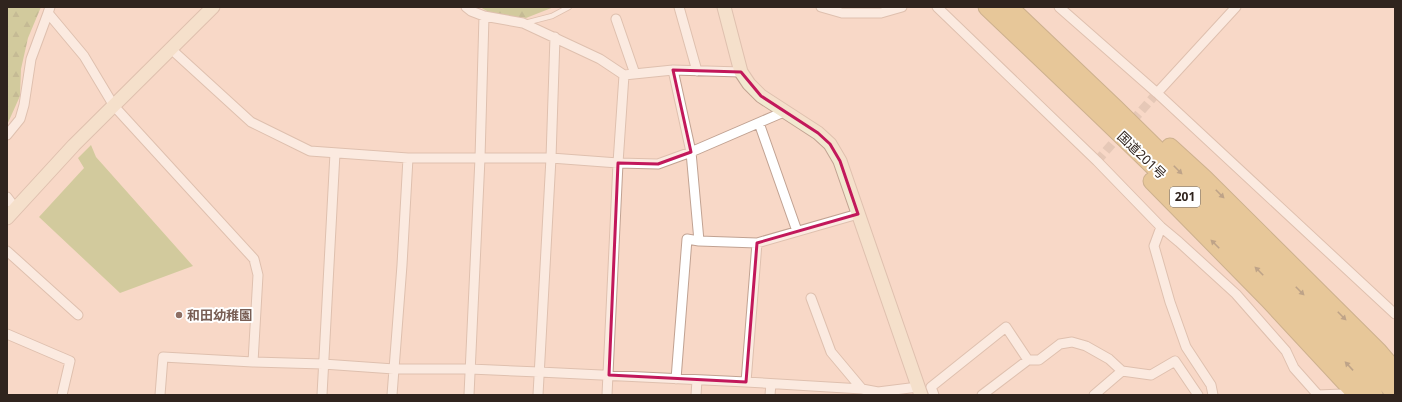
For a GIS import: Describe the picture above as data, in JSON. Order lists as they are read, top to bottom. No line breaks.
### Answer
{"streets":{"highway":["国道201号","201"]},"crossings":[["国道201号","201"]],"places":["和田幼稚園"]}
